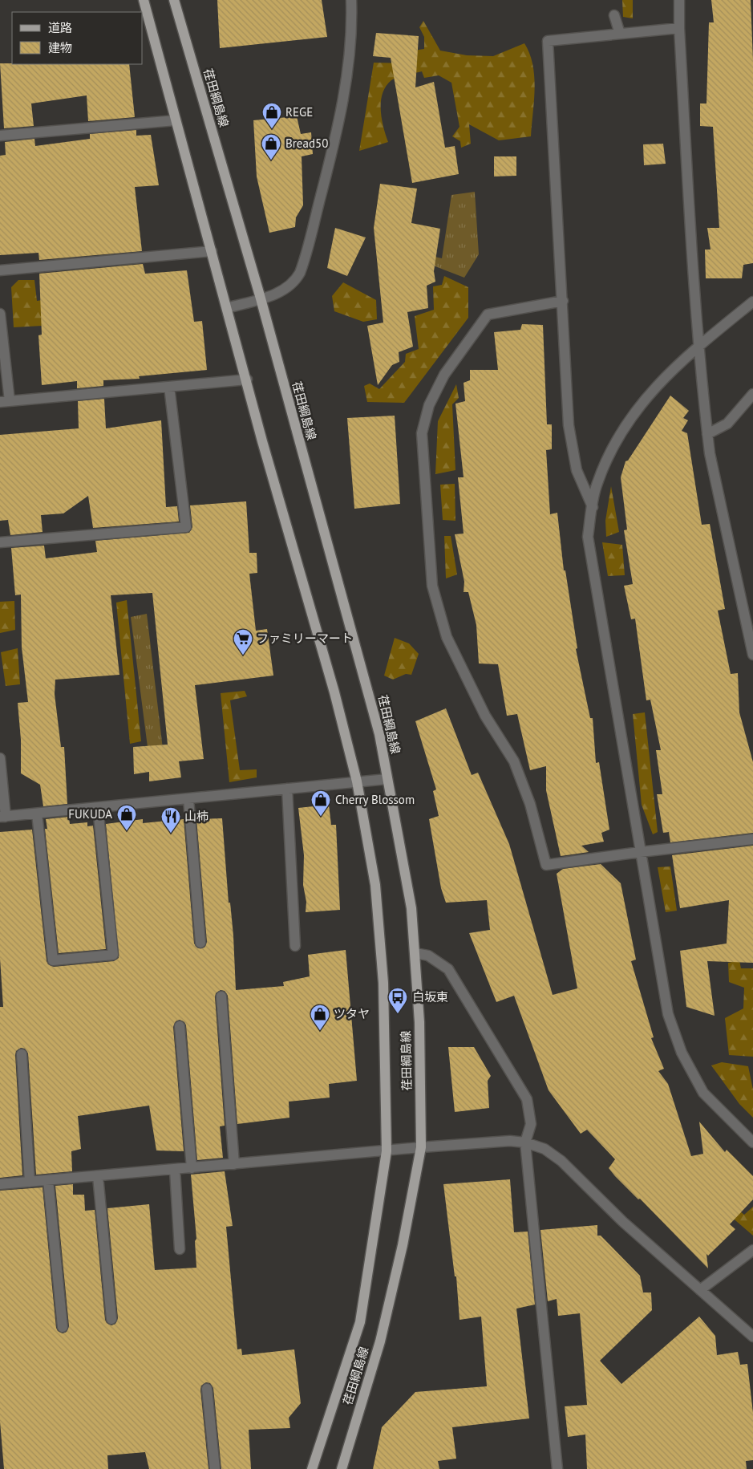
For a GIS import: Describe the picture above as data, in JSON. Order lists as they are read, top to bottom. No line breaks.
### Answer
{"streets":{"main road":["荏田綱島線"]},"places":{"shop":["REGE","Bread50","Cherry Blossom","FUKUDA","ツタヤ"],"supermarket":["ファミリーマート"],"restaurant":["山柿"],"bus stop":["白坂東"]},"legend":["道路","建物"]}
